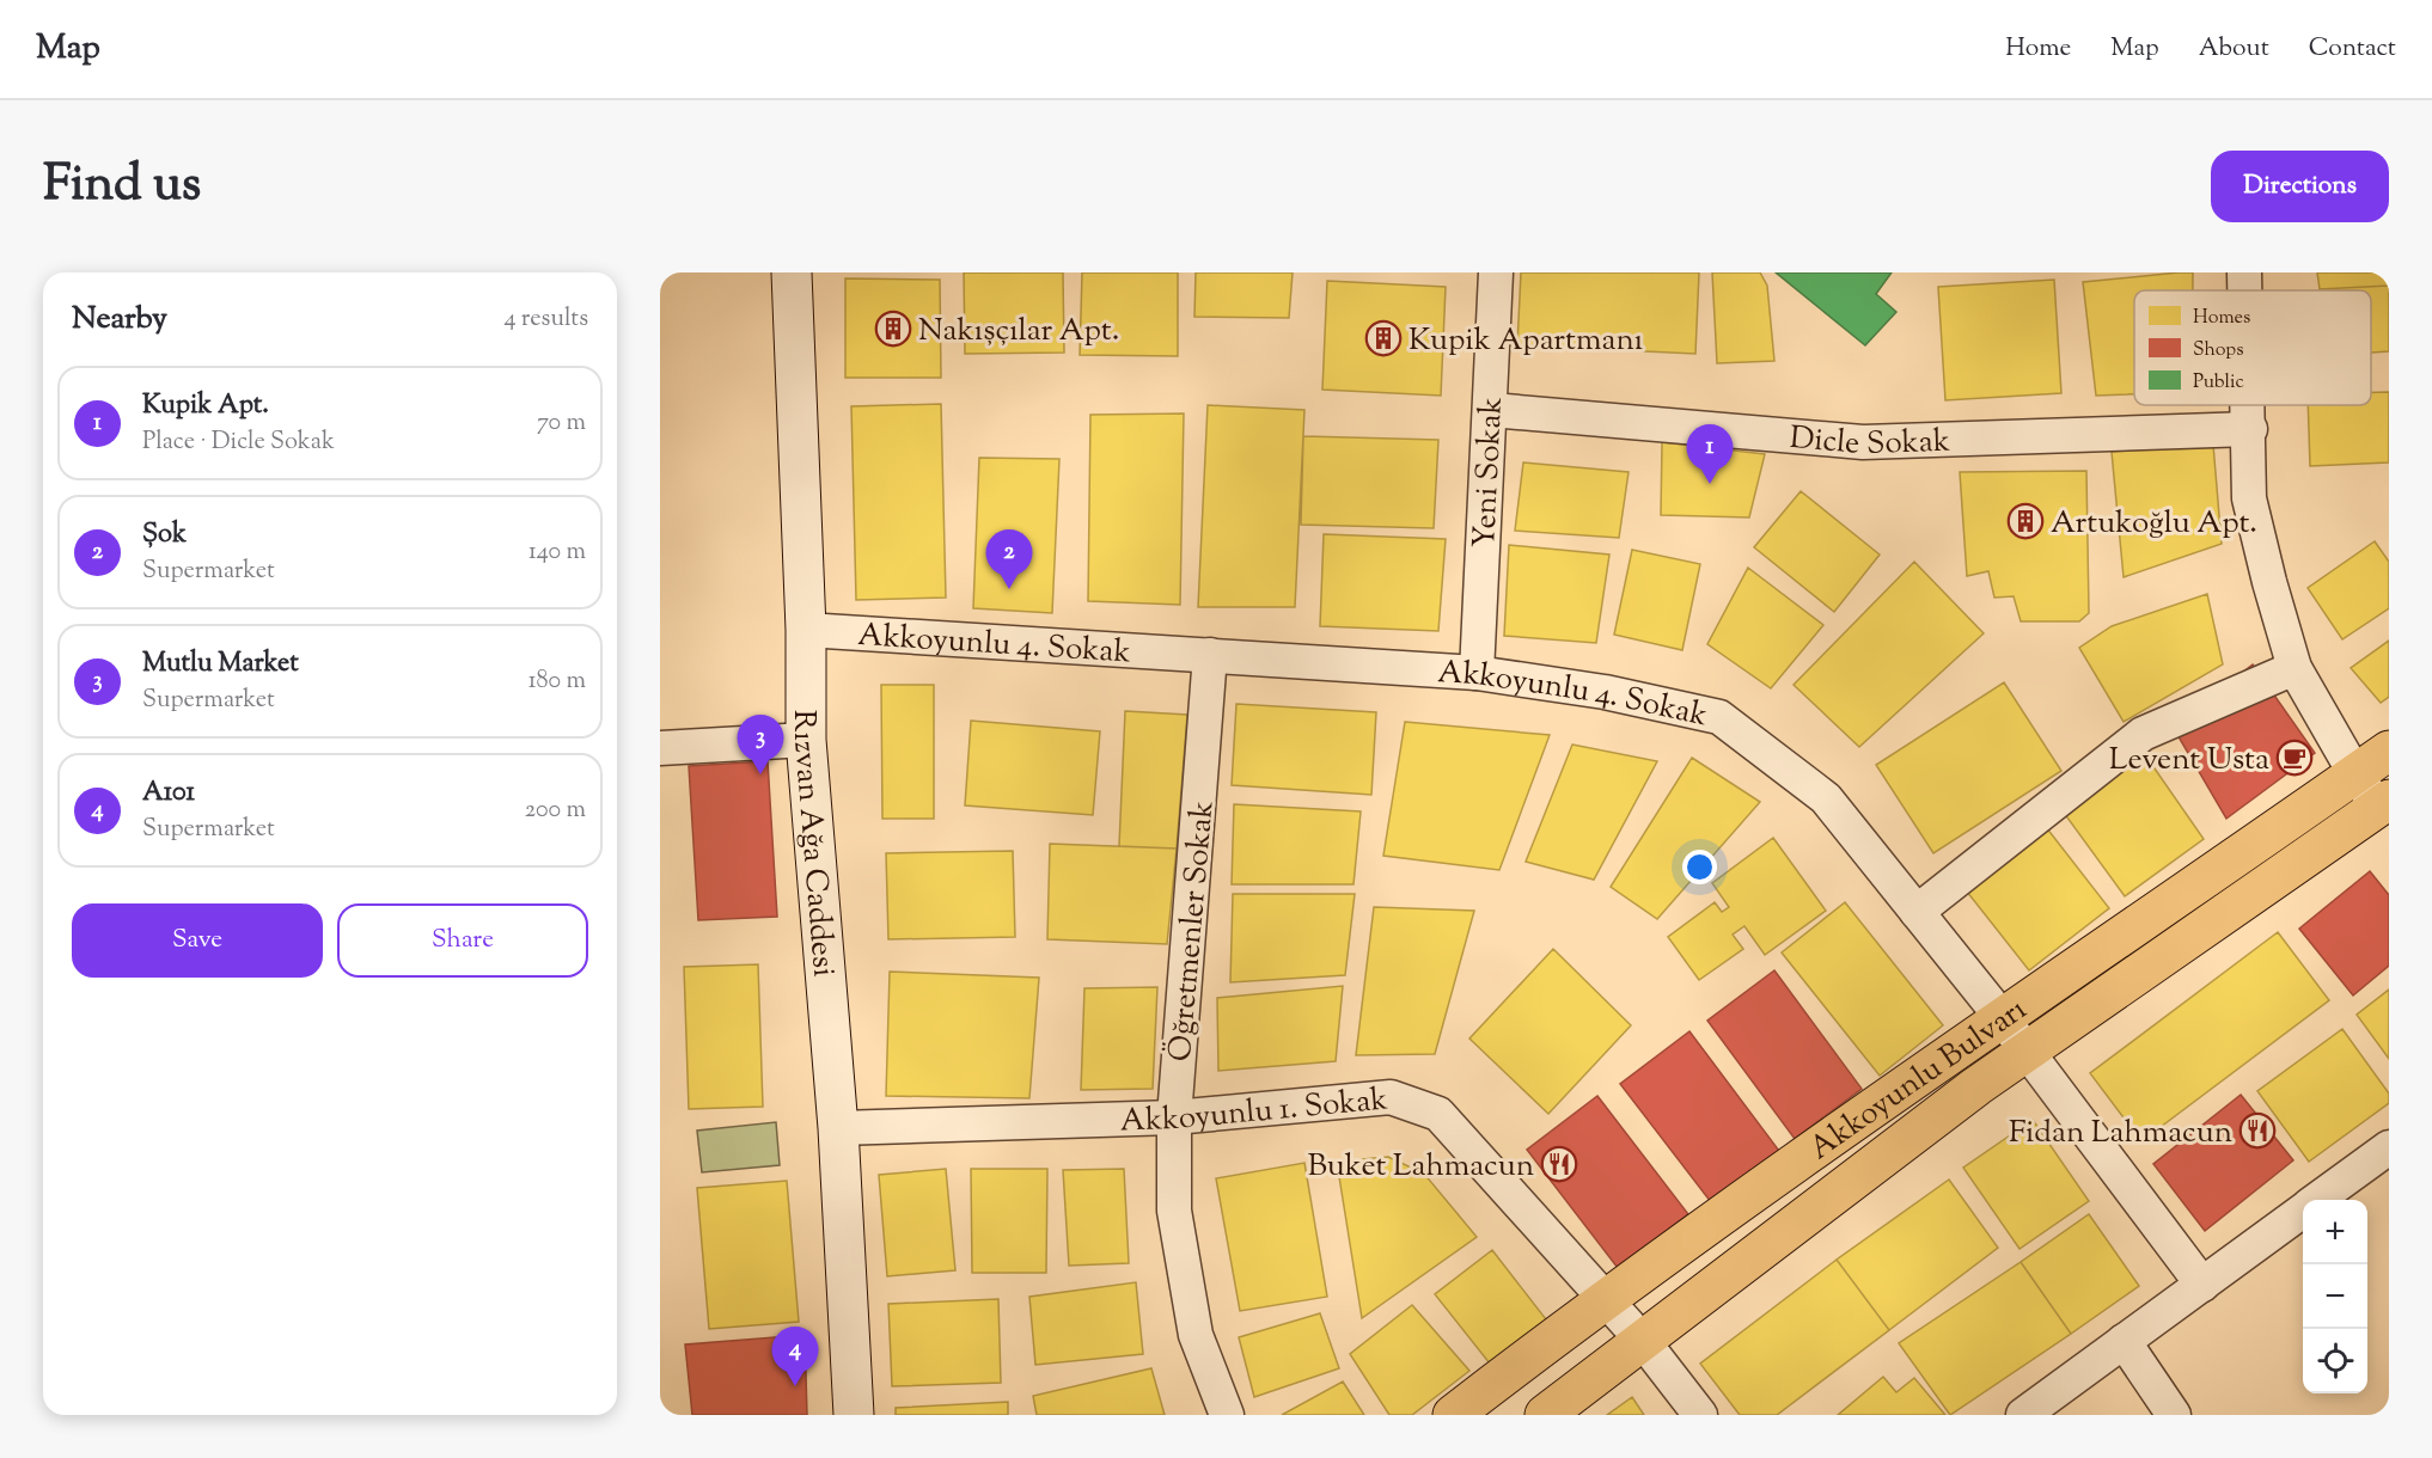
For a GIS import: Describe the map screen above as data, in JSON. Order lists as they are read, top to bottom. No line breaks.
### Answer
{"streets":{"main road":["Akkoyunlu Bulvarı"],"street":["Dicle Sokak","Yeni Sokak","Akkoyunlu 4. Sokak","Rızvan Ağa Caddesi","Öğretmenler Sokak","Akkoyunlu 1. Sokak"]},"crossings":[["Dicle Sokak","Yeni Sokak"],["Yeni Sokak","Akkoyunlu 4. Sokak"],["Akkoyunlu 4. Sokak","Rızvan Ağa Caddesi"],["Akkoyunlu 4. Sokak","Öğretmenler Sokak"],["Akkoyunlu 4. Sokak","Akkoyunlu Bulvarı"],["Rızvan Ağa Caddesi","Akkoyunlu 1. Sokak"],["Öğretmenler Sokak","Akkoyunlu 1. Sokak"],["Akkoyunlu Bulvarı","Akkoyunlu 1. Sokak"]],"places":{"building":["Nakışçılar Apt.","Kupik Apartmanı","Artukoğlu Apt."],"cafe":["Levent Usta"],"restaurant":["Fidan Lahmacun","Buket Lahmacun"]},"legend":["Homes","Shops","Public"],"page":{"header":"Map","nav":["Home","Map","About","Contact"],"title":"Find us","buttons":["Directions",["Save","Share"]],"heading":["Nearby","4 results"],"list":[{"mark":"1","name":"Kupik Apt.","note":"Place · Dicle Sokak","value":"70 m"},{"mark":"2","name":"Şok","note":"Supermarket","value":"140 m"},{"mark":"3","name":"Mutlu Market","note":"Supermarket","value":"180 m"},{"mark":"4","name":"A101","note":"Supermarket","value":"200 m"}],"pins":["1","2","3","4"],"map_buttons":["+","−"]}}
